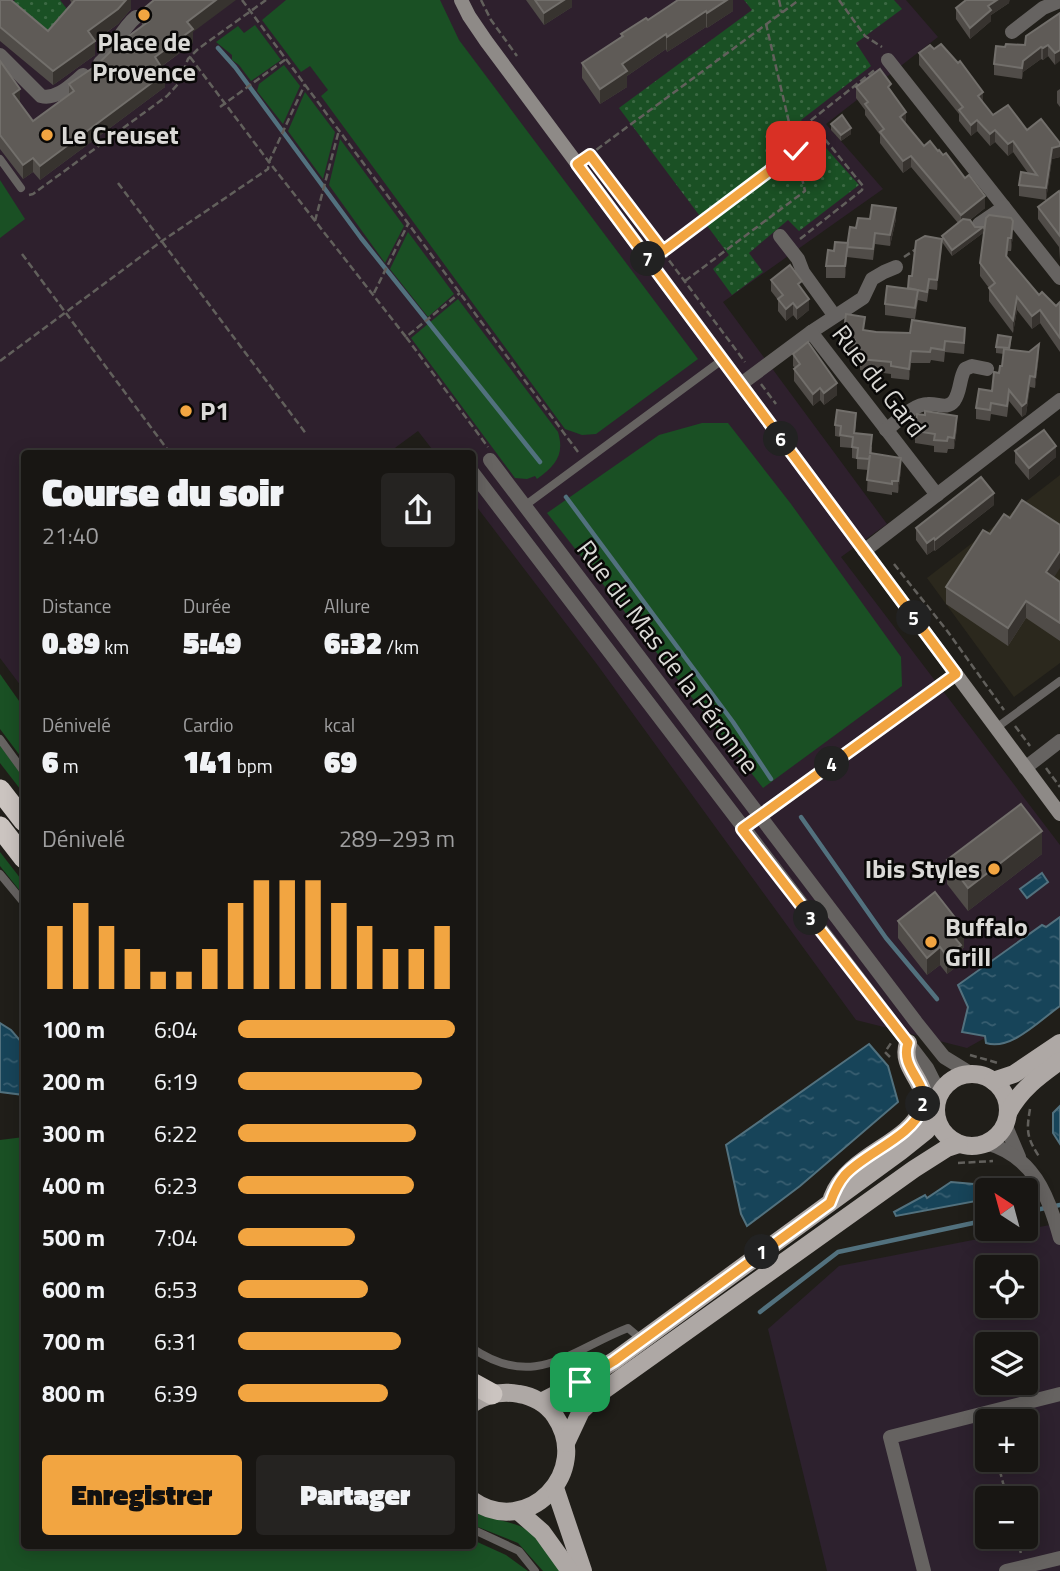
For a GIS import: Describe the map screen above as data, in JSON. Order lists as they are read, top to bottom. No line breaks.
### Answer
{"streets":{"street":["Rue du Gard","Rue du Mas de la Péronne"]},"places":["Place de Provence","Le Creuset","P1","Ibis Styles","Buffalo Grill"],"north":"top left","page":{"pins":["7","6","5","4","3","2","1"],"heading":["Course du soir","21:40"],"stats":[["Distance","0.89 km"],["Durée","5:49"],["Allure","6:32 /km"],["Dénivelé","6 m"],["Cardio","141 bpm"],["kcal","69"]],"chart":["Dénivelé","289–293 m"],"list":[{"name":"100 m","note":"6:04"},{"name":"200 m","note":"6:19"},{"name":"300 m","note":"6:22"},{"name":"400 m","note":"6:23"},{"name":"500 m","note":"7:04"},{"name":"600 m","note":"6:53"},{"name":"700 m","note":"6:31"},{"name":"800 m","note":"6:39"}],"map_buttons":["+","−"],"buttons":["Enregistrer","Partager"]}}
